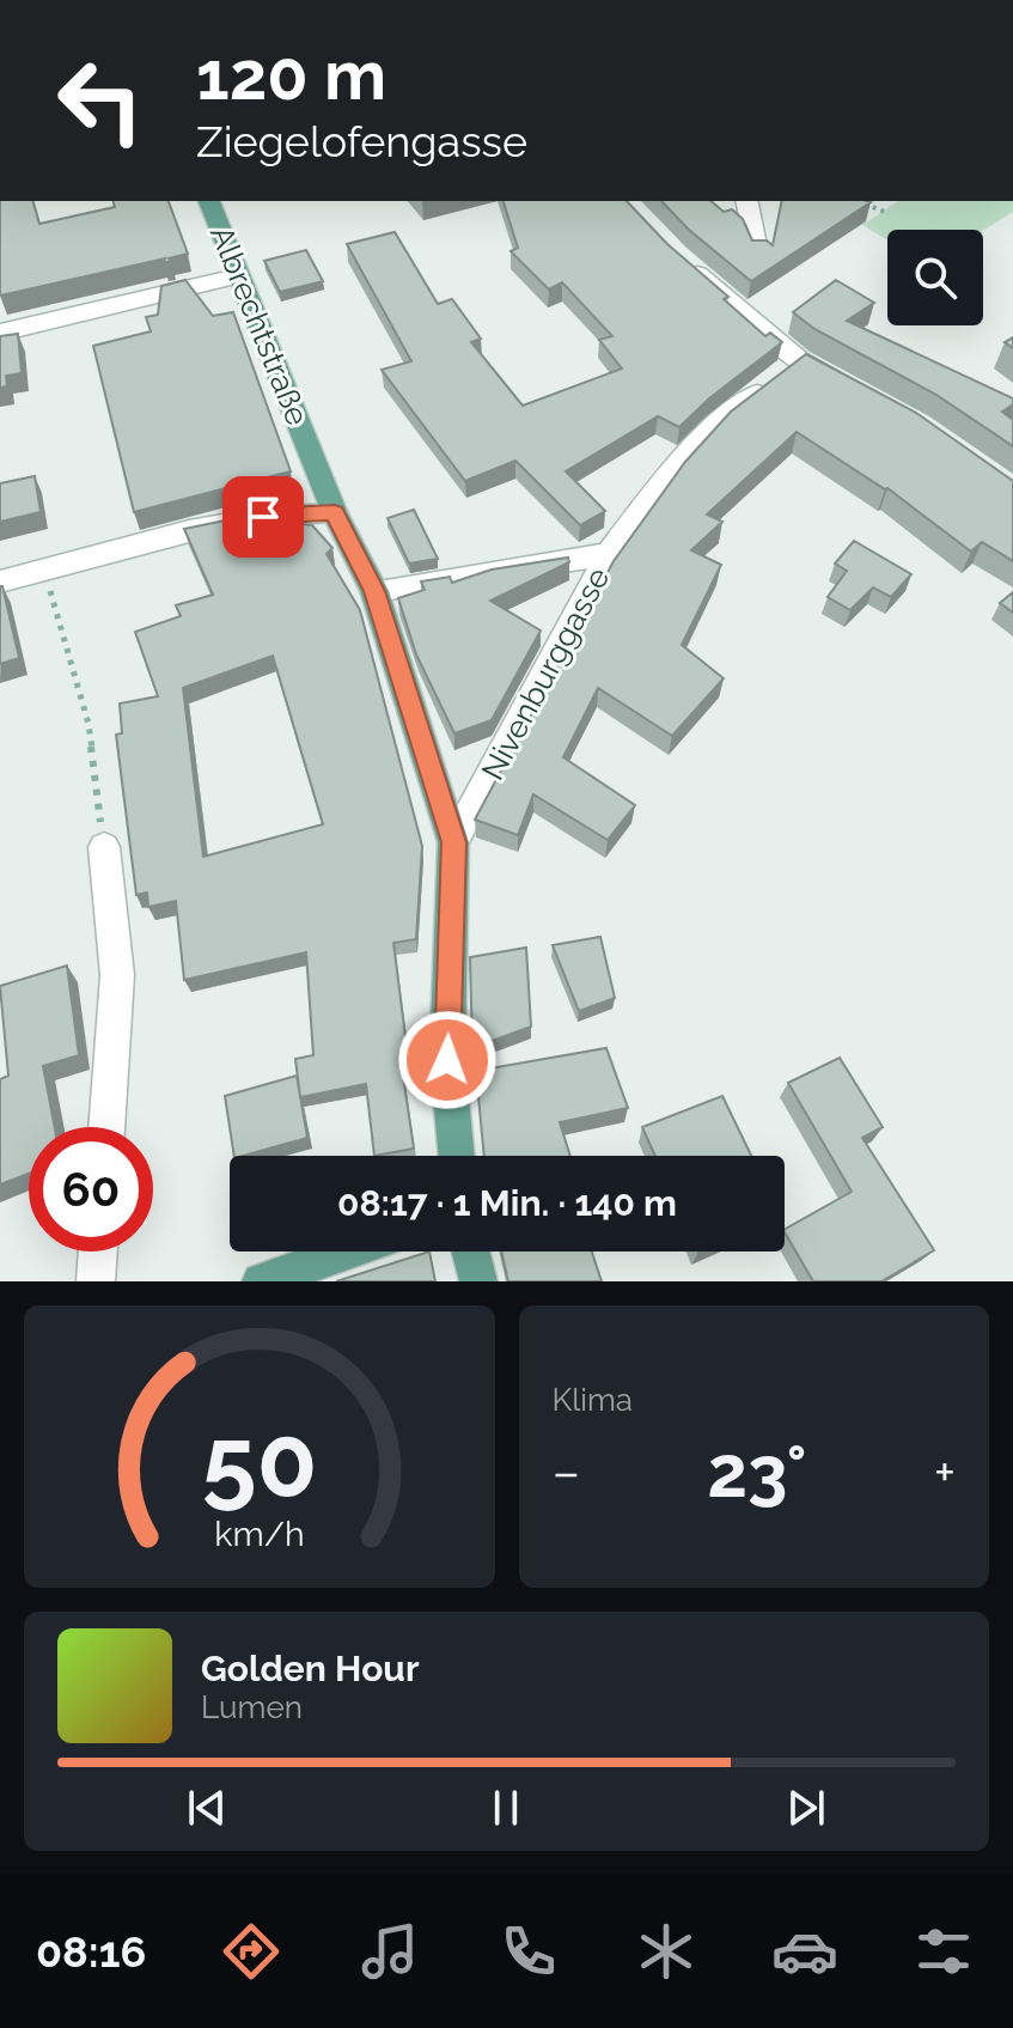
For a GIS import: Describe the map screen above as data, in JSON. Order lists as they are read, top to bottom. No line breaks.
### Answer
{"streets":{"main road":["Albrechtstraße"],"street":["Nivenburggasse"]},"crossings":[["Albrechtstraße","Nivenburggasse"]],"page":{"turn":["120 m","Ziegelofengasse"],"limit":"60","trip":"08:17 · 1 Min. · 140 m","tile":"Klima","heat":["−","23°","+"],"song":["Golden Hour","Lumen"],"tabs":"08:16","gauge":["50","km/h"]}}
